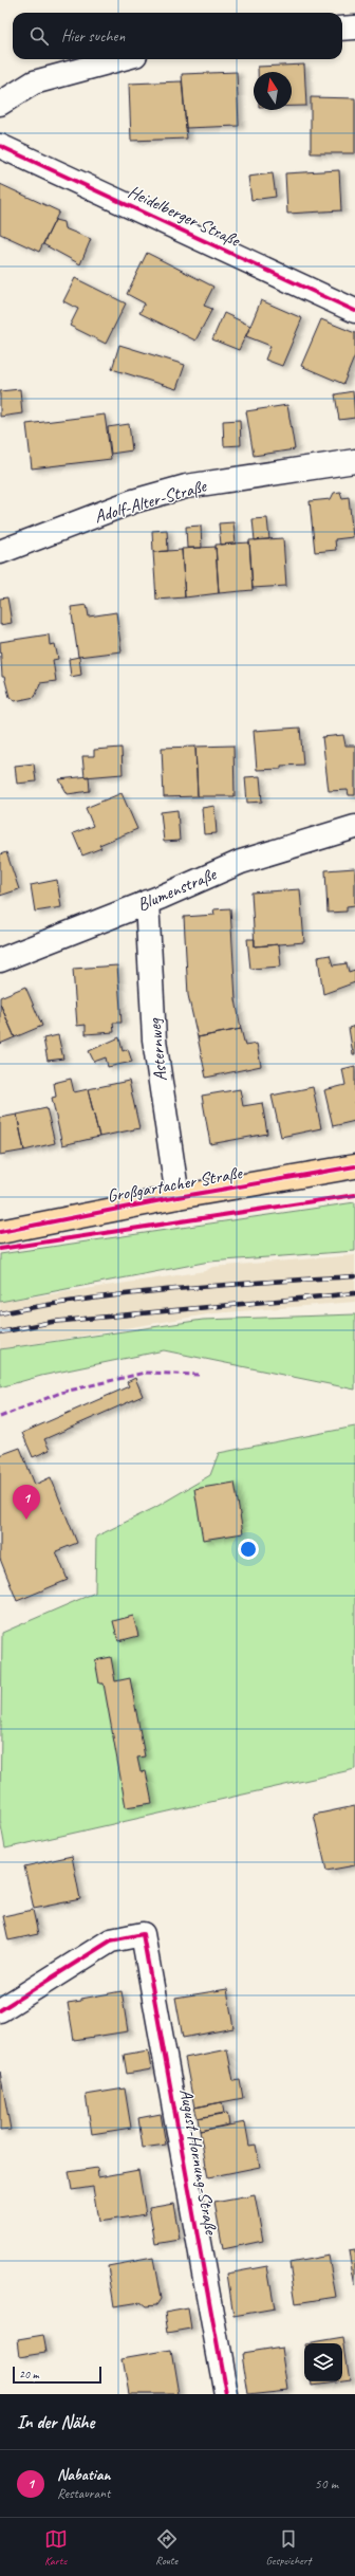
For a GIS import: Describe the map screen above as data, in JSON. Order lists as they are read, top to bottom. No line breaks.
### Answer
{"streets":{"main road":["Großgartacher Straße"],"street":["Heidelberger Straße","Adolf-Alter-Straße","Blumenstraße","Asternweg","August-Hornung-Straße"]},"crossings":[["Blumenstraße","Asternweg"],["Asternweg","Großgartacher Straße"]],"scale_bar":"20 m","north":"top","page":{"search":"Hier suchen","pins":"1","scale":"20 m","heading":"In der Nähe","list":[{"mark":"1","name":"Nabatian","note":"Restaurant","value":"50 m"}],"nav":["Karte","Route","Gespeichert"]}}
